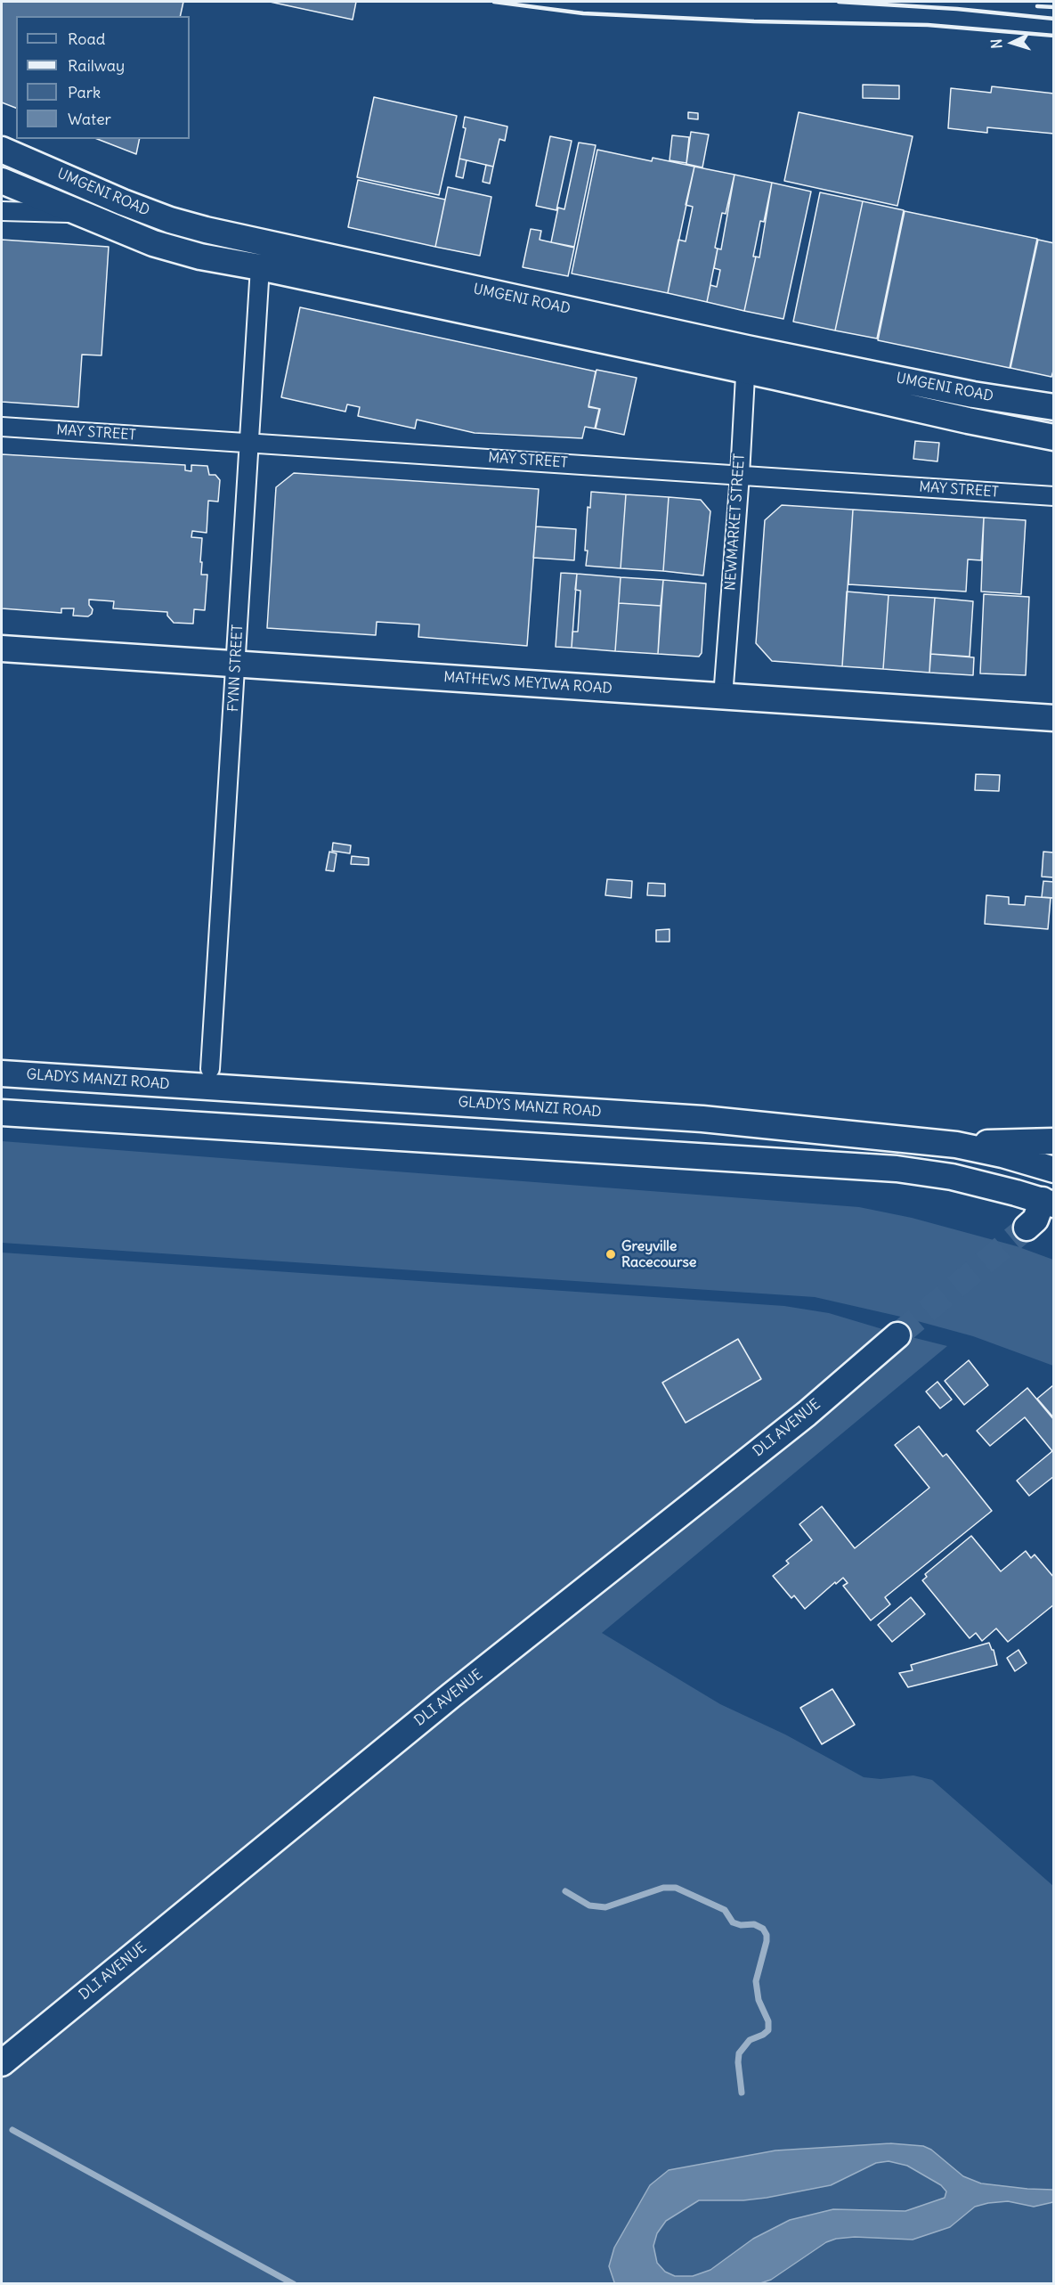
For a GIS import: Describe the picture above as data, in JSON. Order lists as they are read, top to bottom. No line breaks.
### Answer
{"streets":{"main road":["UMGENI ROAD","MATHEWS MEYIWA ROAD","GLADYS MANZI ROAD","DLI AVENUE"],"street":["MAY STREET","NEWMARKET STREET","FYNN STREET"]},"crossings":[["UMGENI ROAD","NEWMARKET STREET"],["UMGENI ROAD","FYNN STREET"],["MAY STREET","NEWMARKET STREET"],["MAY STREET","FYNN STREET"],["NEWMARKET STREET","MATHEWS MEYIWA ROAD"],["FYNN STREET","MATHEWS MEYIWA ROAD"],["FYNN STREET","GLADYS MANZI ROAD"]],"places":["Greyville Racecourse"],"legend":["Road","Railway","Park","Water"],"north":"left"}
